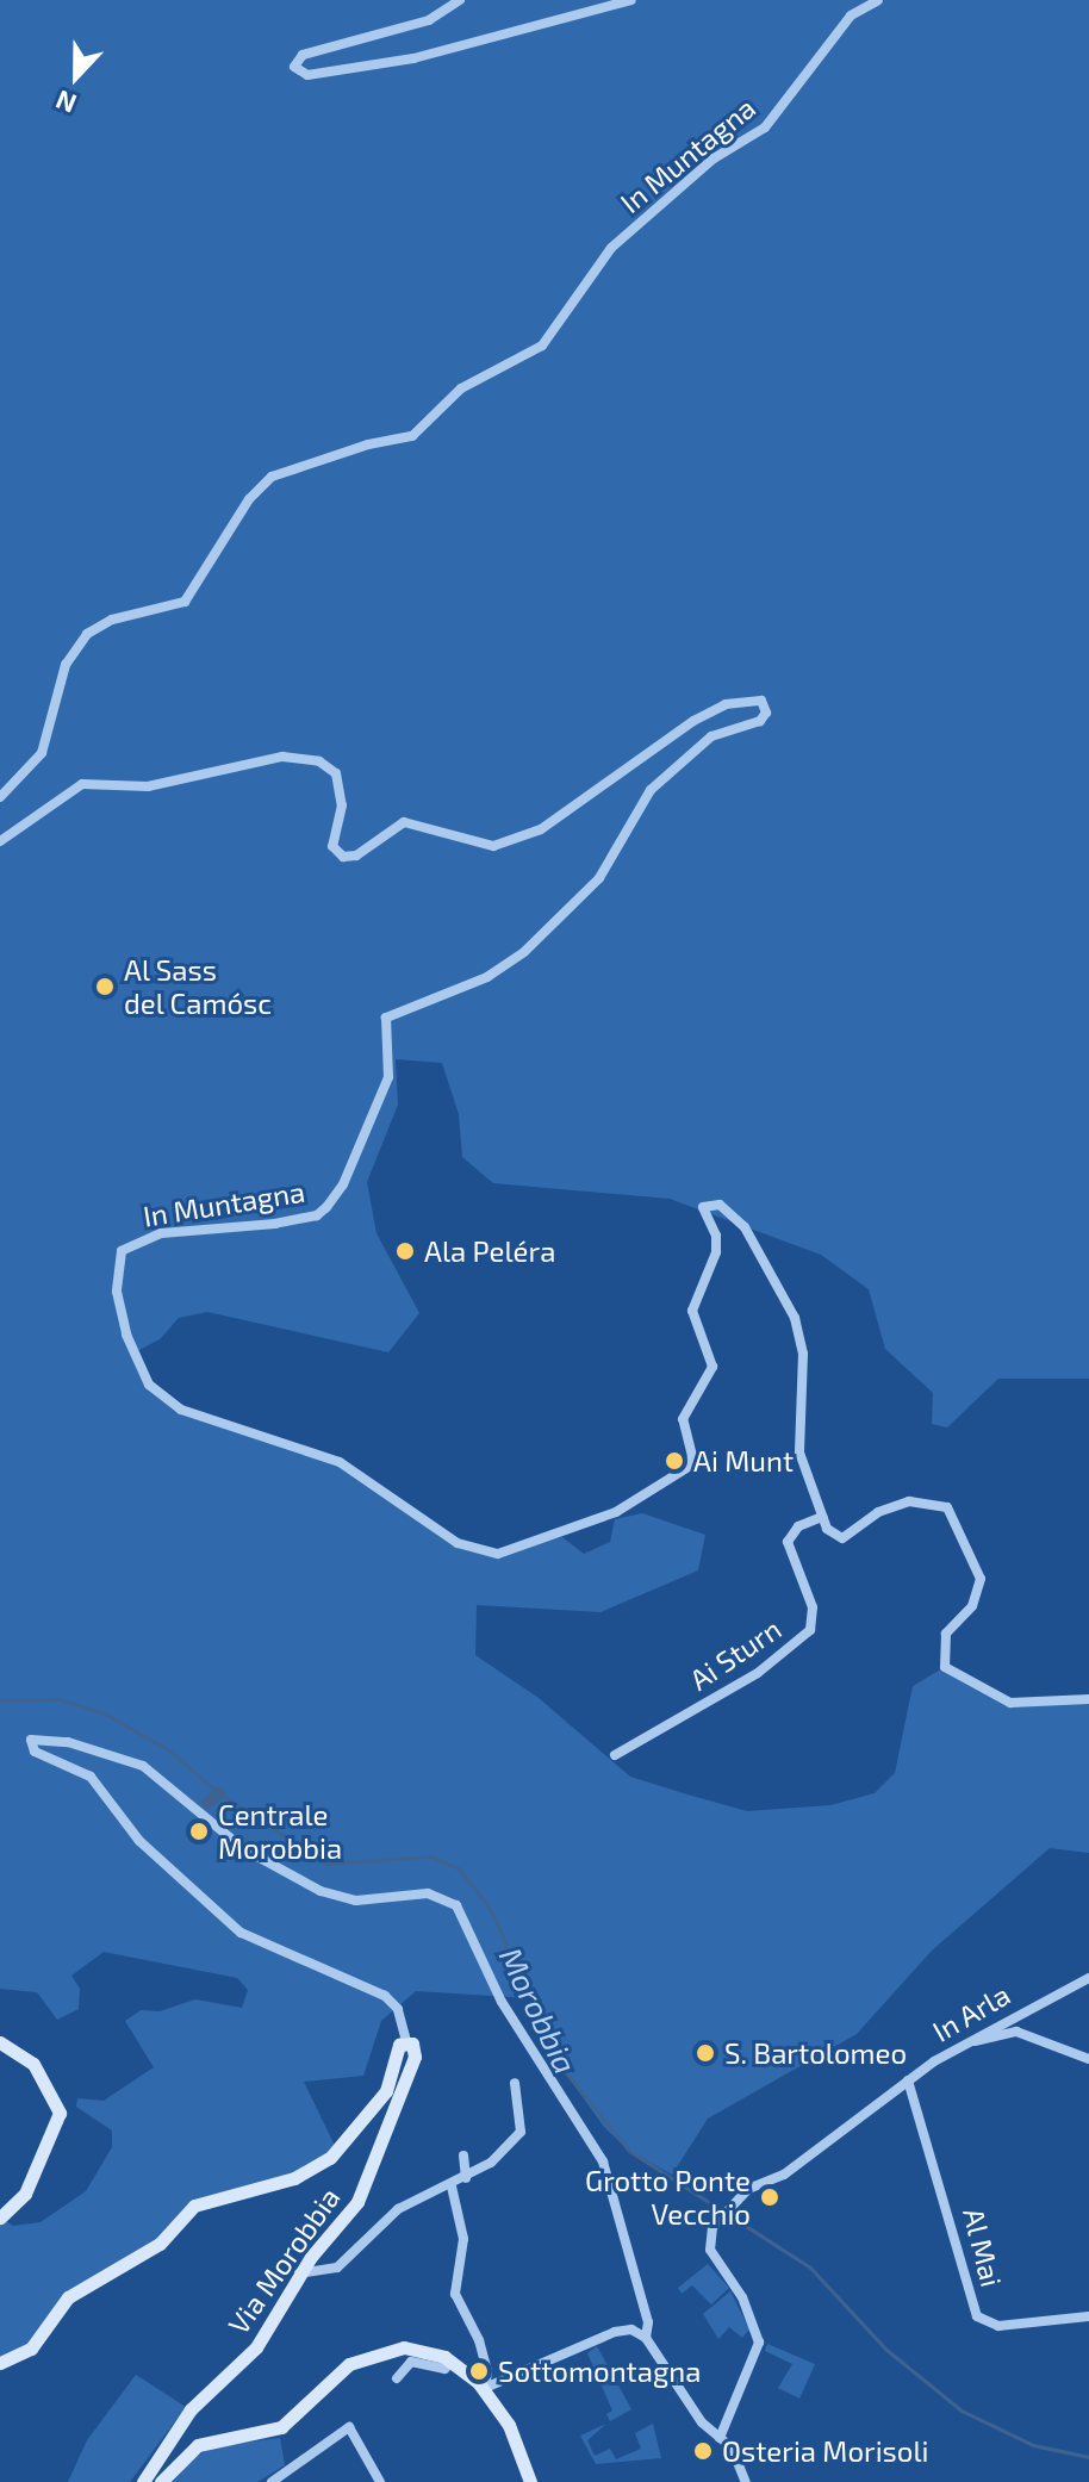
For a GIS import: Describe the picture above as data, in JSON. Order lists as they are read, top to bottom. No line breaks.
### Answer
{"streets":{"street":["In Muntagna","Ai Sturn","In Arla","Al Mai","Via Morobbia"]},"crossings":[["In Muntagna","Ai Sturn"],["In Arla","Al Mai"]],"water":["Morobbia"],"places":["Al Sass del Camósc","Ala Peléra","Ai Munt","Centrale Morobbia","S. Bartolomeo","Grotto Ponte Vecchio","Sottomontagna","Osteria Morisoli"],"north":"bottom"}
